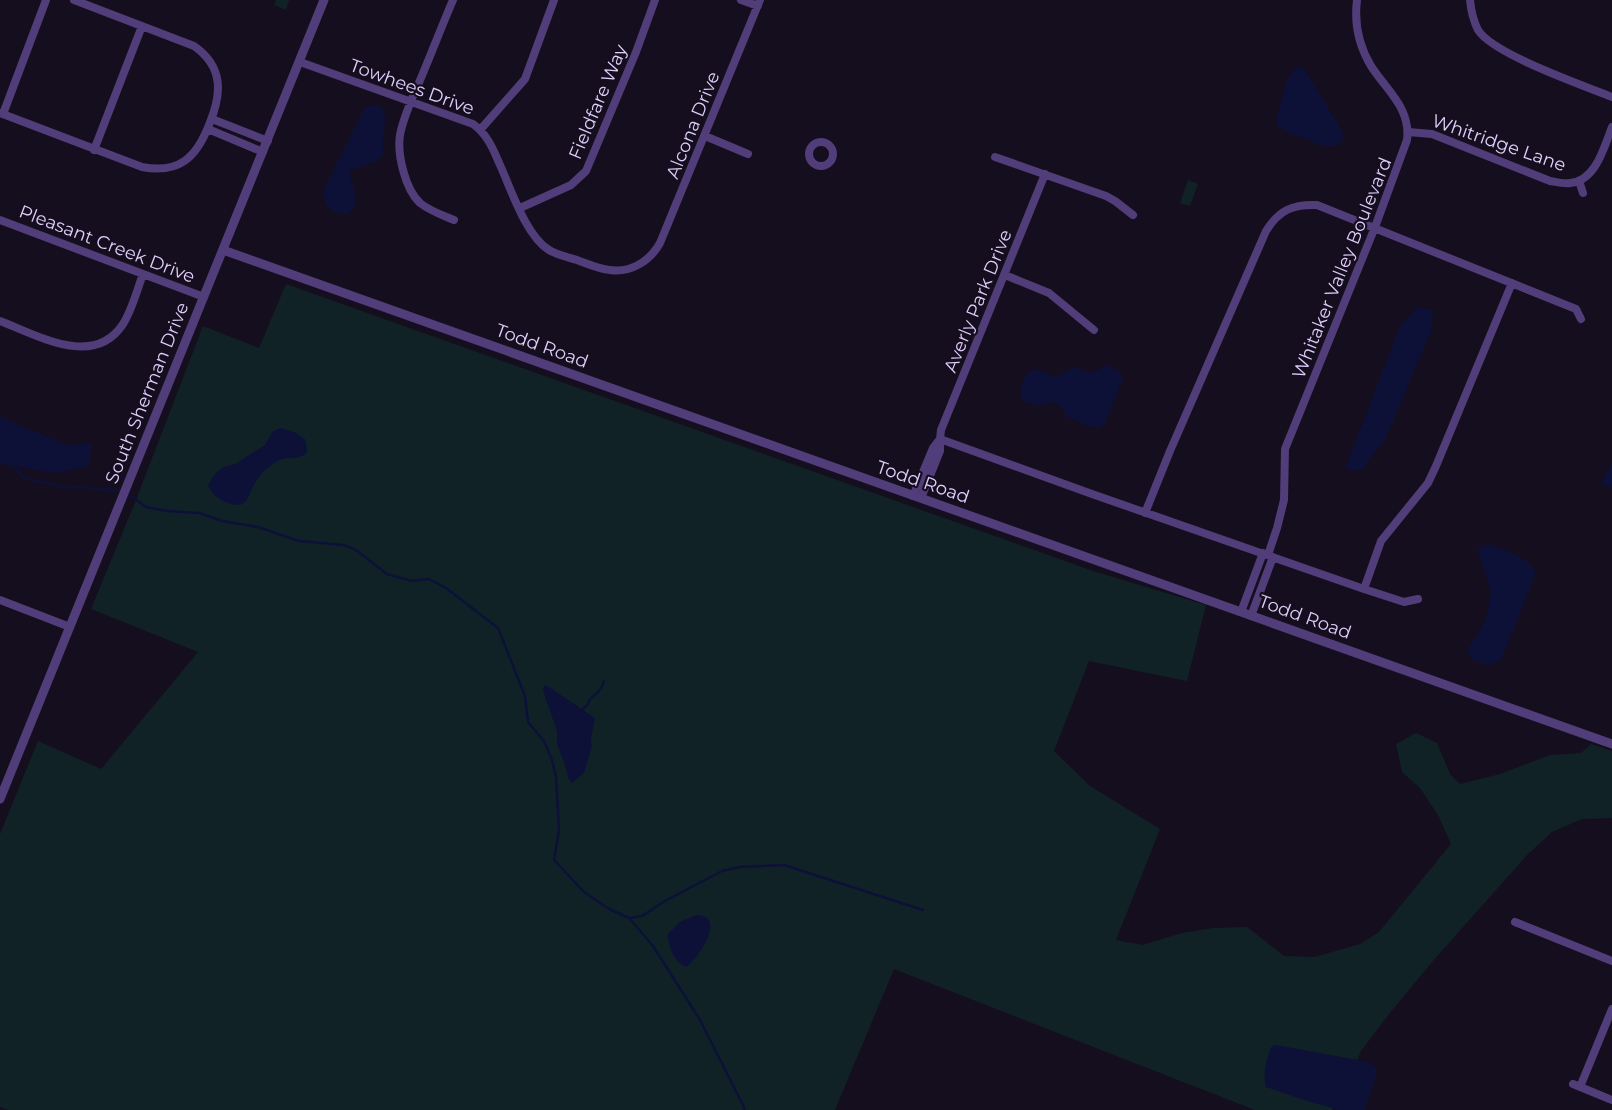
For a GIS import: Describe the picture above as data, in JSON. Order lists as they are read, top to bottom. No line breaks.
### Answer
{"streets":{"street":["Towhees Drive","Fieldfare Way","Alcona Drive","Whitridge Lane","Pleasant Creek Drive","Whitaker Valley Boulevard","Averly Park Drive","Todd Road","South Sherman Drive"]},"crossings":[["Towhees Drive","Fieldfare Way"],["Towhees Drive","Alcona Drive"],["Towhees Drive","South Sherman Drive"],["Whitridge Lane","Whitaker Valley Boulevard"],["Pleasant Creek Drive","South Sherman Drive"],["Whitaker Valley Boulevard","Todd Road"],["Averly Park Drive","Todd Road"],["Todd Road","South Sherman Drive"]]}
